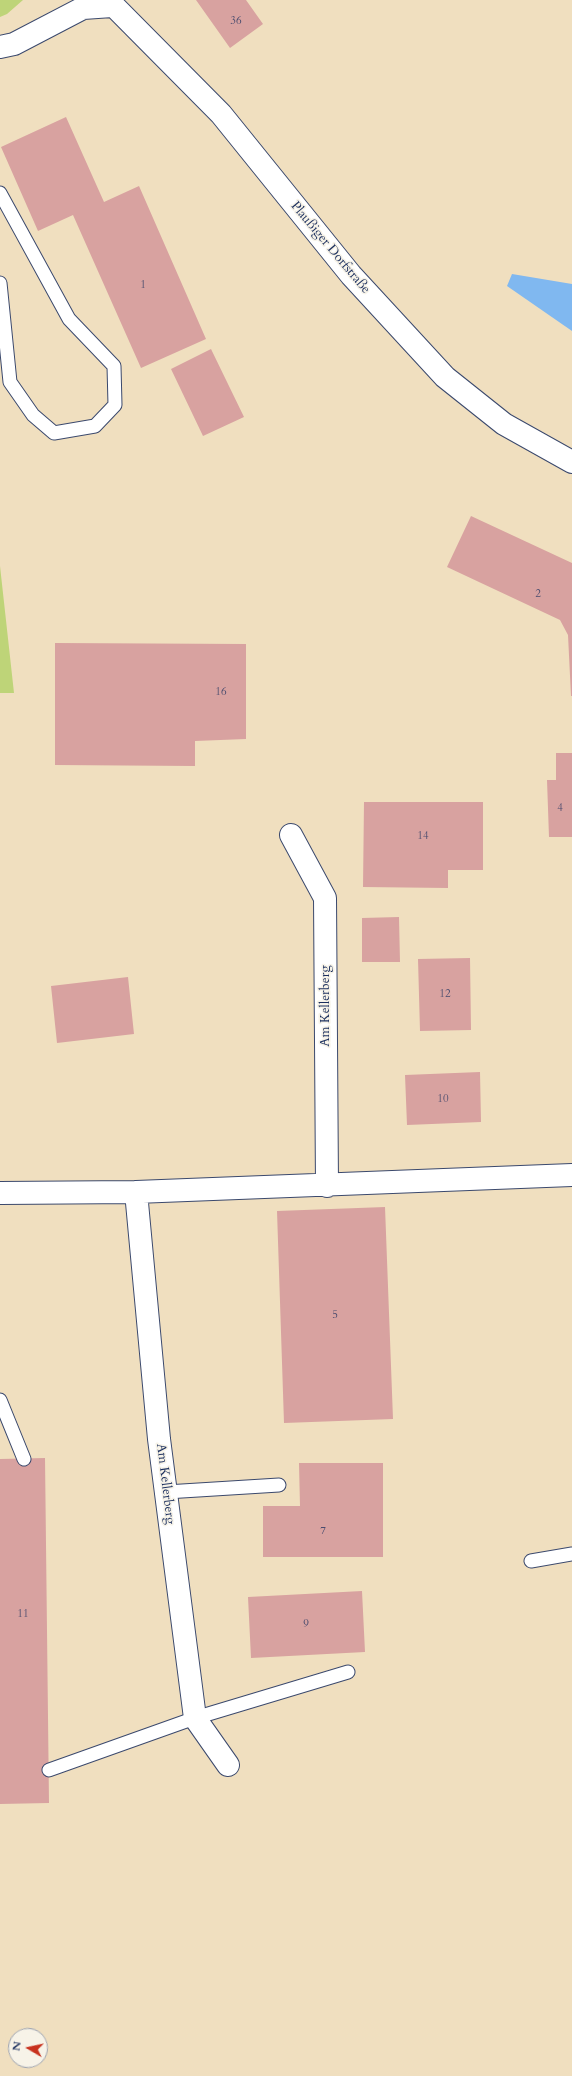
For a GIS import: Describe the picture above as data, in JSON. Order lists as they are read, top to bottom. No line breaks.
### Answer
{"streets":{"street":["Plaußiger Dorfstraße","Am Kellerberg"]},"house_numbers":["36","1","2","16","4","14","12","10","5","7","11","9"],"north":"left"}
